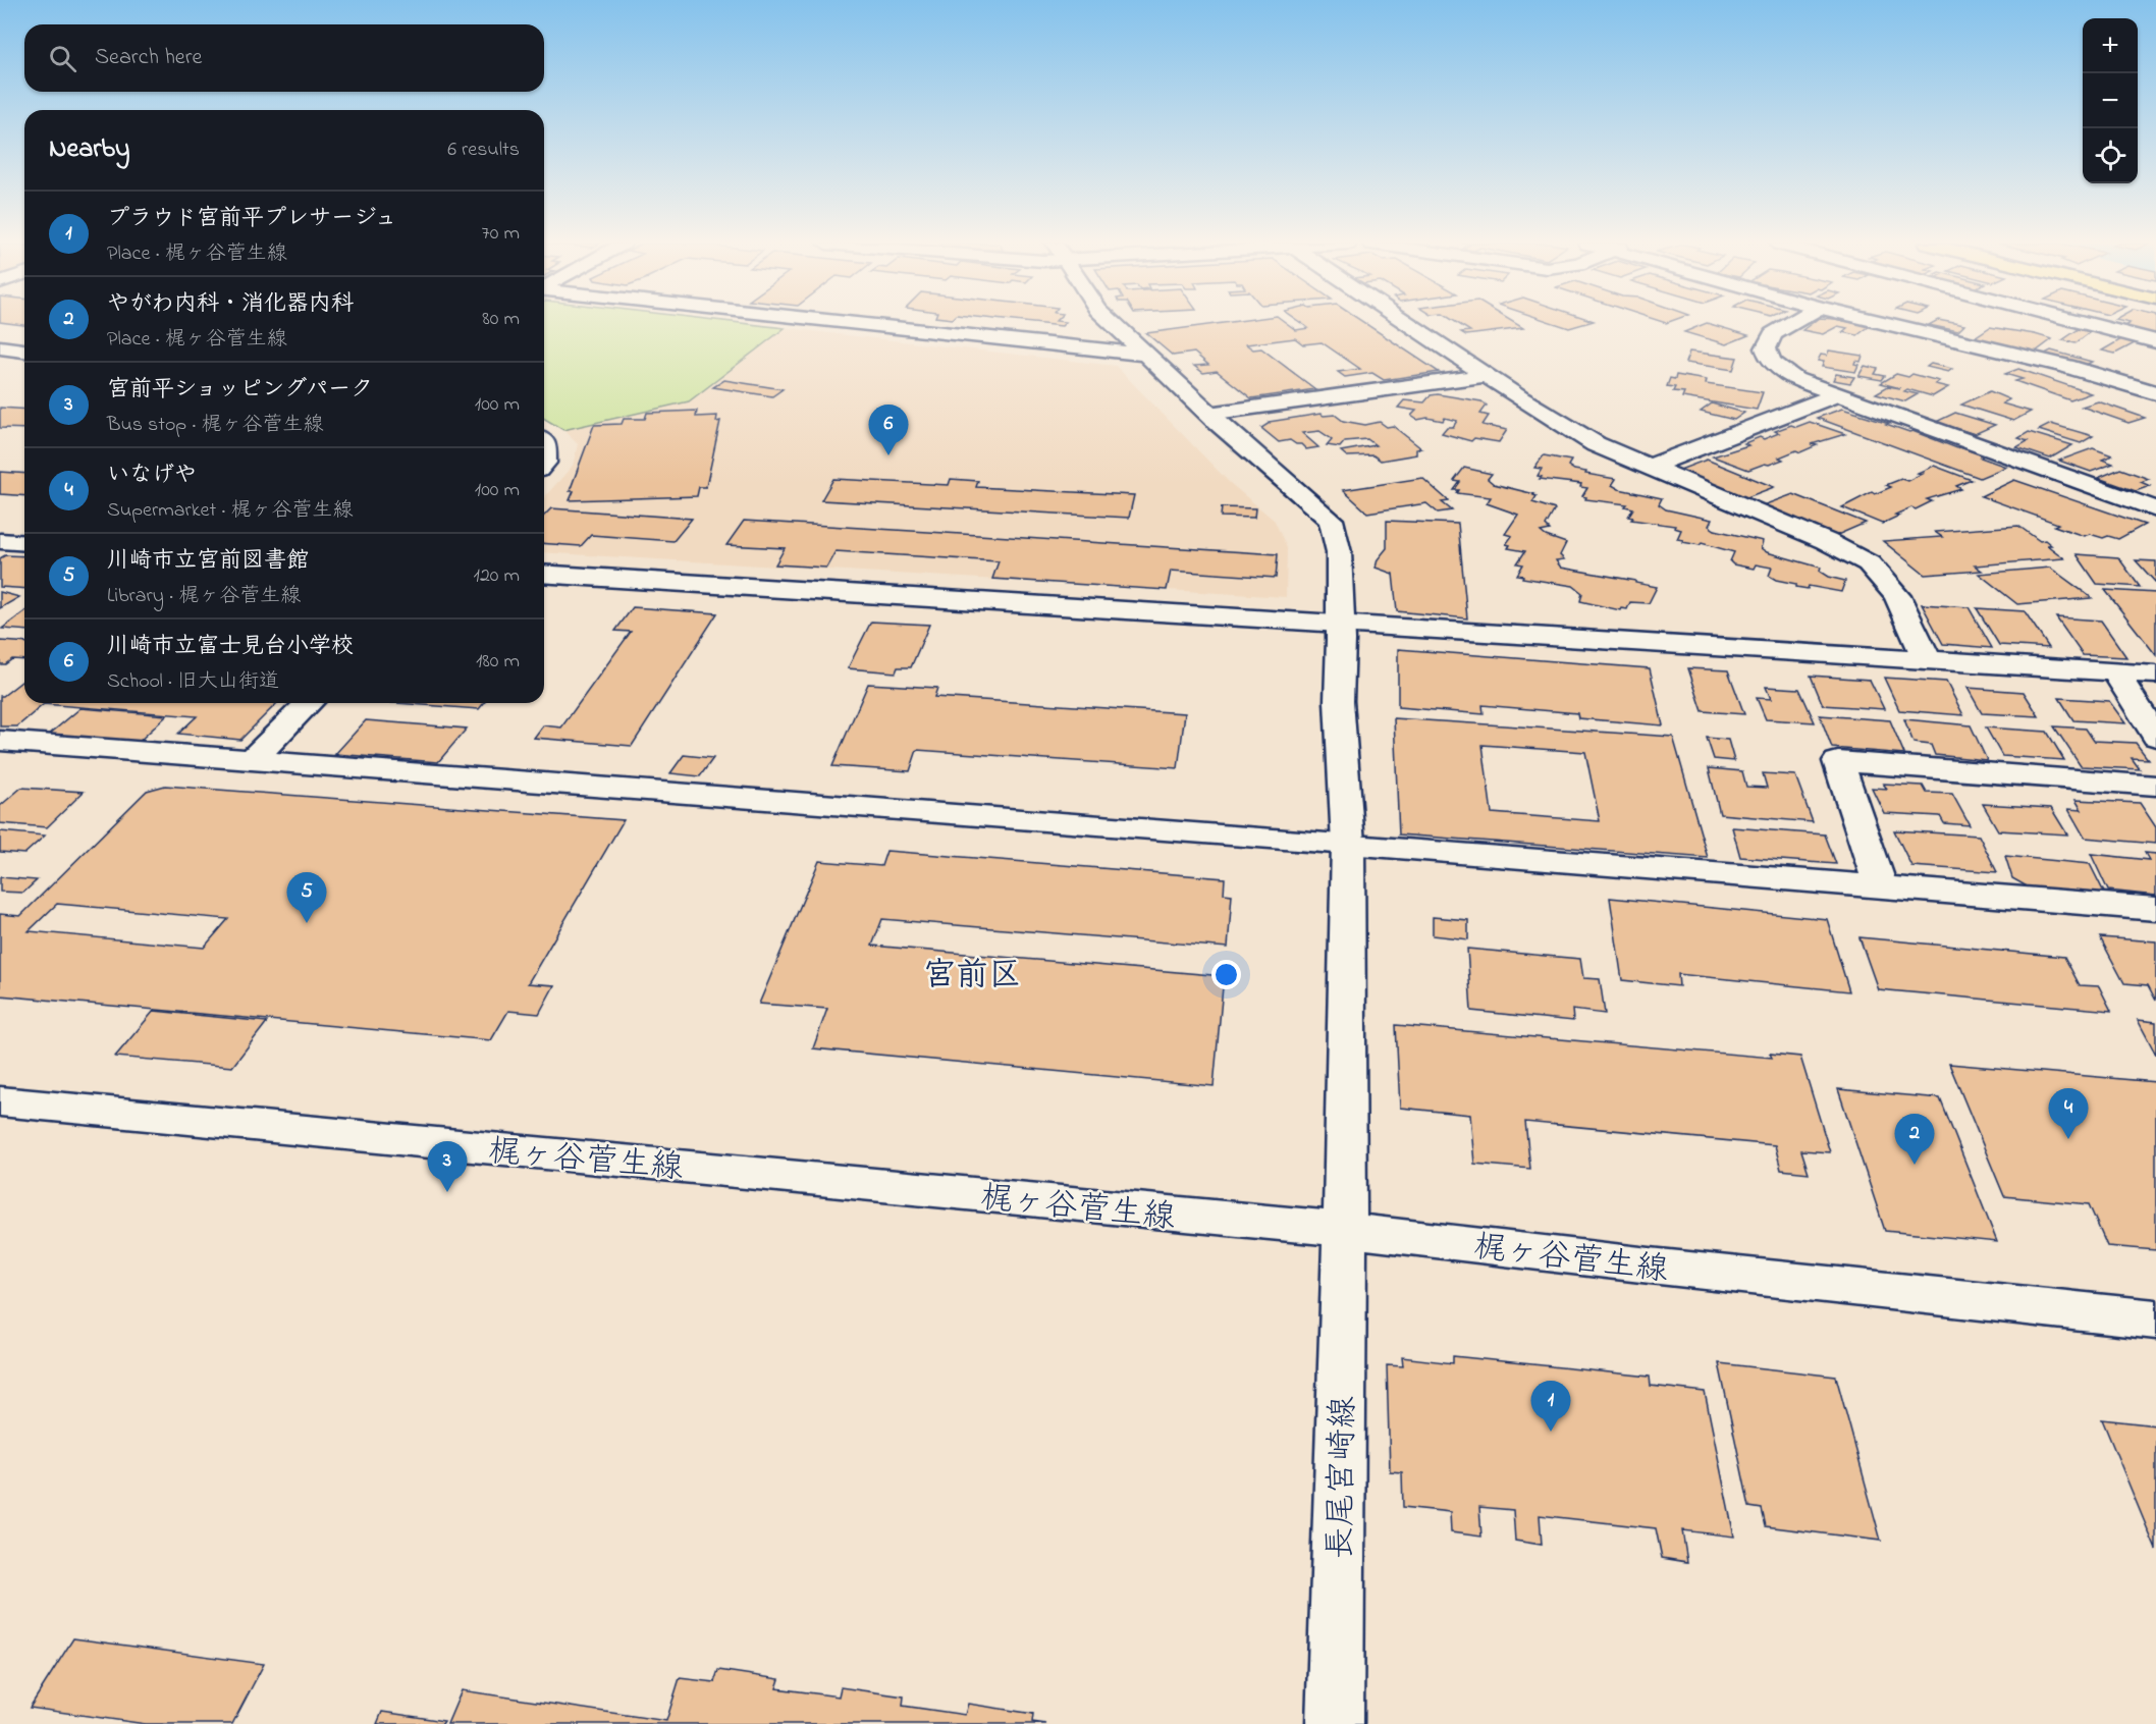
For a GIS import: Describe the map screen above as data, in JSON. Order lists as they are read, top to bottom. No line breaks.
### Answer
{"streets":{"street":["梶ヶ谷菅生線","長尾宮崎線"]},"crossings":[["梶ヶ谷菅生線","長尾宮崎線"]],"districts":["宮前区"],"page":{"map_buttons":["+","−"],"search":"Search here","heading":["Nearby","6 results"],"list":[{"mark":"1","name":"プラウド宮前平プレサージュ","note":"Place · 梶ヶ谷菅生線","value":"70 m"},{"mark":"2","name":"やがわ内科・消化器内科","note":"Place · 梶ヶ谷菅生線","value":"80 m"},{"mark":"3","name":"宮前平ショッピングパーク","note":"Bus stop · 梶ヶ谷菅生線","value":"100 m"},{"mark":"4","name":"いなげや","note":"Supermarket · 梶ヶ谷菅生線","value":"100 m"},{"mark":"5","name":"川崎市立宮前図書館","note":"Library · 梶ヶ谷菅生線","value":"120 m"},{"mark":"6","name":"川崎市立富士見台小学校","note":"School · 旧大山街道","value":"180 m"}],"pins":["6","5","4","2","3","1"]}}
